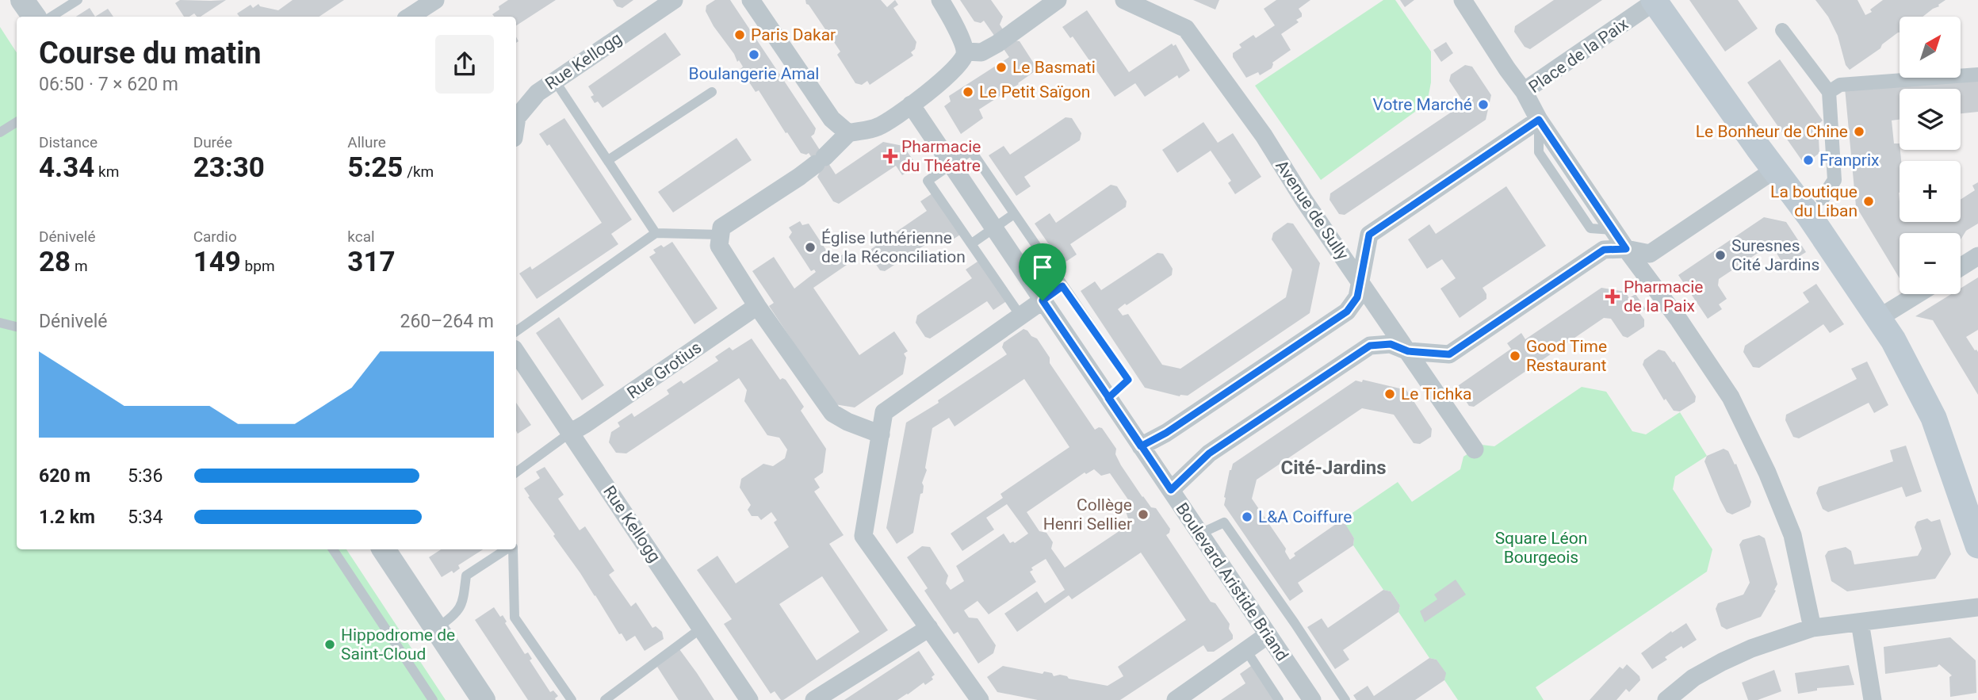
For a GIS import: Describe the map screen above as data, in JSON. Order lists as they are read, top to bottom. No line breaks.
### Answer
{"streets":{"street":["Place de la Paix","Rue Kellogg","Avenue de Sully","Rue Grotius","Boulevard Aristide Briand"]},"crossings":[["Rue Kellogg","Rue Grotius"]],"districts":["Cité-Jardins"],"parks":["Square Léon Bourgeois"],"places":{"other":["Paris Dakar","Boulangerie Amal","Le Basmati","Le Petit Saïgon","Votre Marché","Le Bonheur de Chine","Franprix","La boutique du Liban","Église luthérienne de la Réconciliation","Suresnes Cité Jardins","Good Time Restaurant","Le Tichka","Collège Henri Sellier","L&A Coiffure","Hippodrome de Saint-Cloud"],"health":["Pharmacie du Théatre","Pharmacie de la Paix"]},"north":"top right","page":{"map_buttons":["+","−"],"heading":["Course du matin","06:50 · 7 × 620 m"],"stats":[["Distance","4.34 km"],["Durée","23:30"],["Allure","5:25 /km"],["Dénivelé","28 m"],["Cardio","149 bpm"],["kcal","317"]],"chart":["Dénivelé","260–264 m"],"list":[{"name":"620 m","note":"5:36"},{"name":"1.2 km","note":"5:34"}]}}
